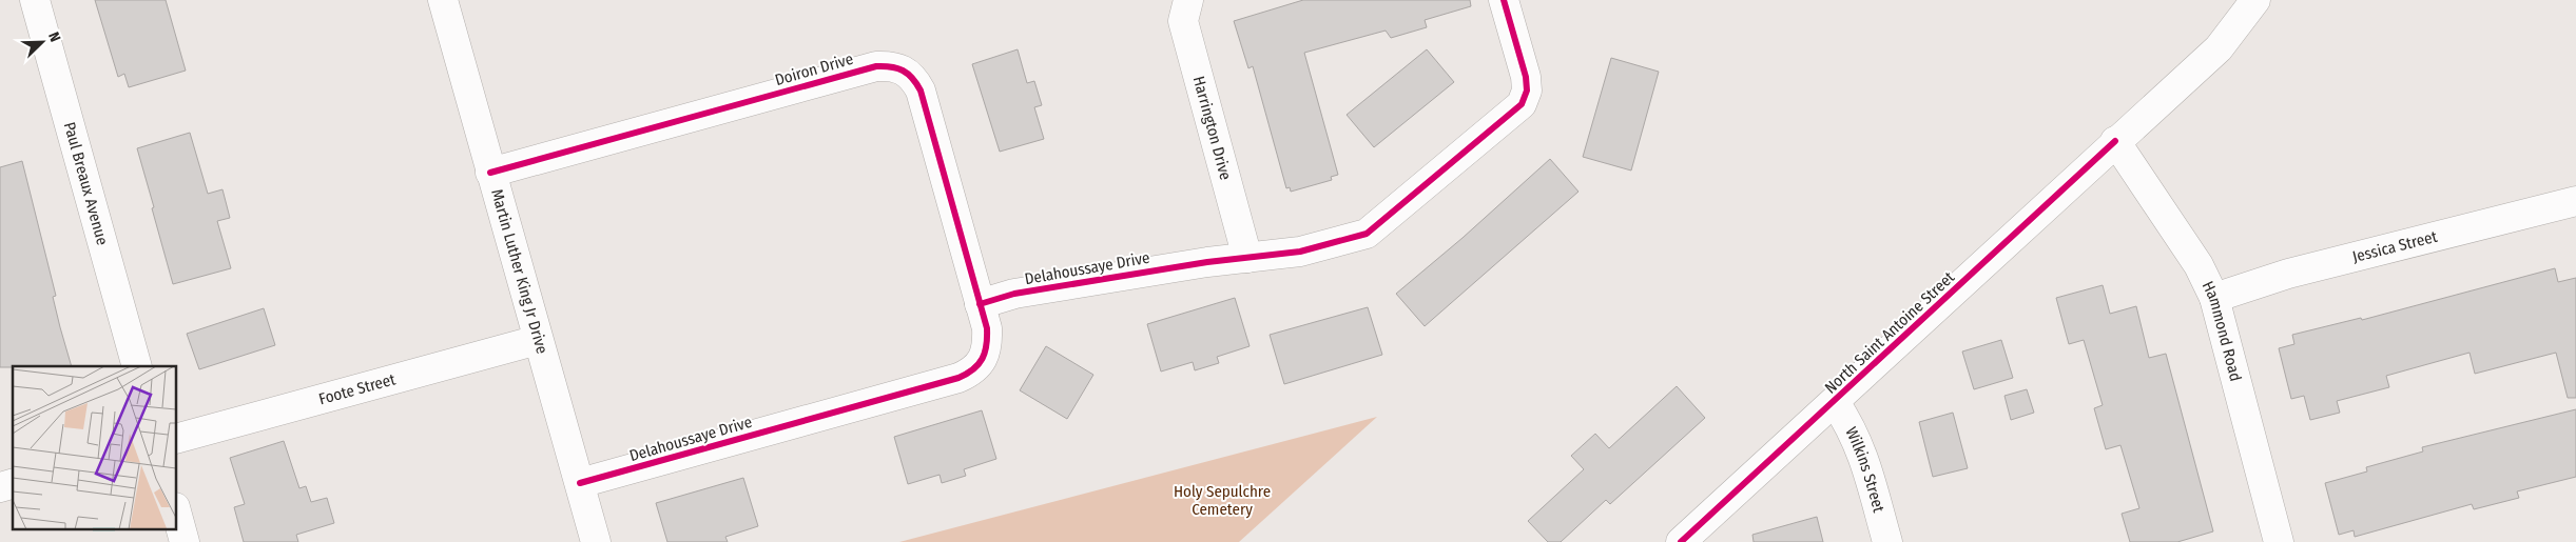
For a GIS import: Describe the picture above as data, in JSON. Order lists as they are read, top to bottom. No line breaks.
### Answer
{"streets":{"street":["Doiron Drive","Harrington Drive","Paul Breaux Avenue","Jessica Street","Delahoussaye Drive","Martin Luther King Jr Drive","Hammond Road","North Saint Antoine Street","Foote Street","Wilkins Street"]},"crossings":[["Doiron Drive","Delahoussaye Drive"],["Doiron Drive","Martin Luther King Jr Drive"],["Harrington Drive","Delahoussaye Drive"],["Jessica Street","Hammond Road"],["Delahoussaye Drive","Martin Luther King Jr Drive"],["Martin Luther King Jr Drive","Foote Street"],["Hammond Road","North Saint Antoine Street"],["North Saint Antoine Street","Wilkins Street"]],"parks":["Holy Sepulchre Cemetery"],"north":"top right"}
